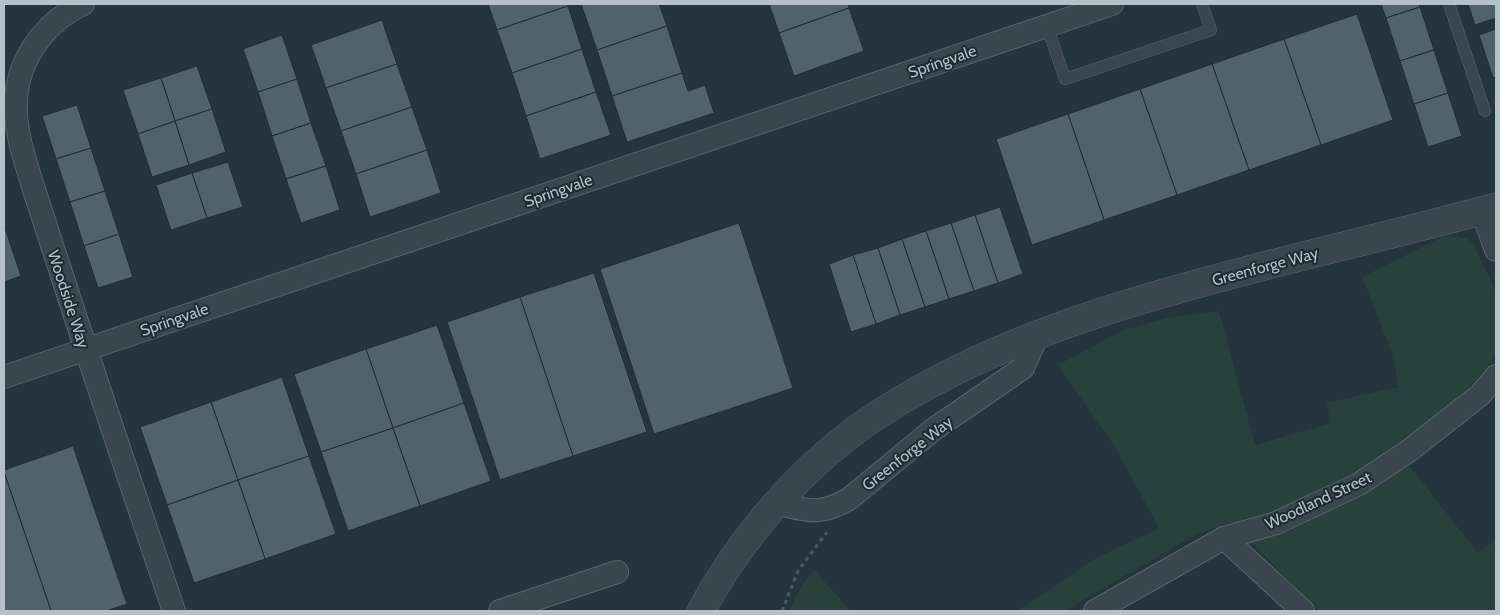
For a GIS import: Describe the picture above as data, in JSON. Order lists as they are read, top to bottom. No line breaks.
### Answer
{"streets":{"street":["Springvale","Greenforge Way","Woodside Way","Woodland Street"]},"crossings":[["Springvale","Woodside Way"]]}
